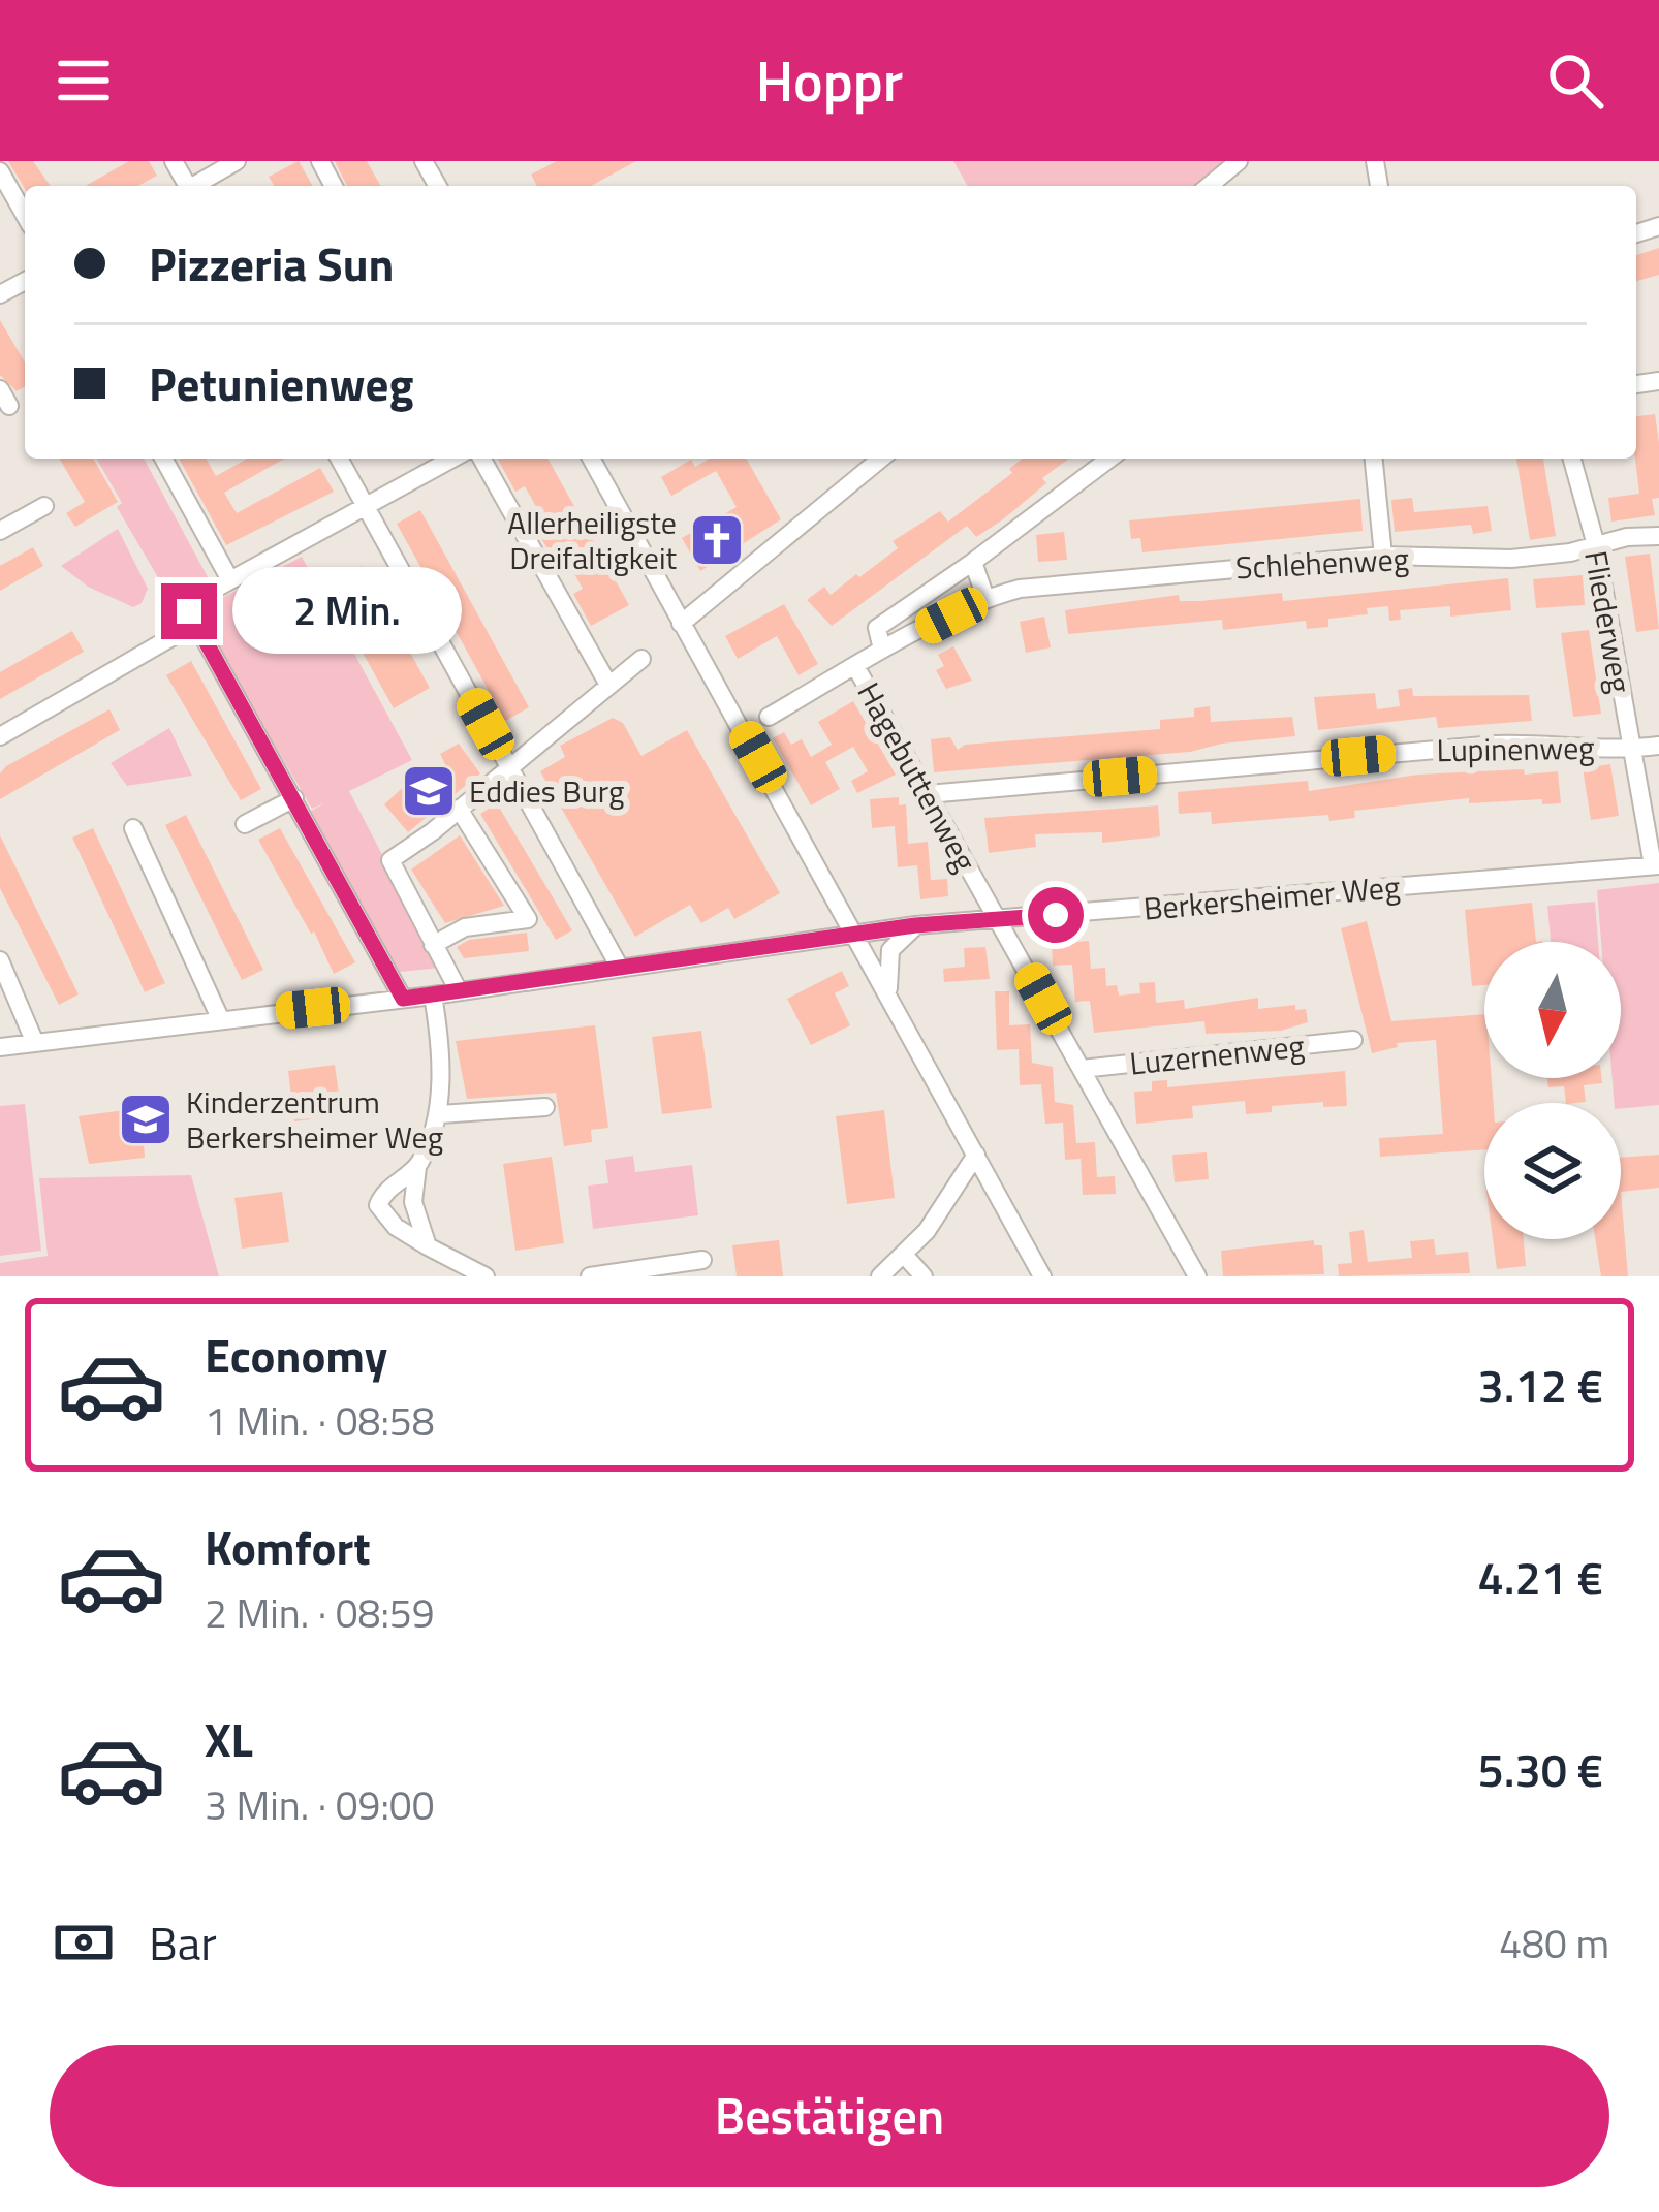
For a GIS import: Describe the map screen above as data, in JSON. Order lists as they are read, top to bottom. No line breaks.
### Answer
{"streets":{"street":["Schlehenweg","Fliederweg","Lupinenweg","Hagebuttenweg","Berkersheimer Weg","Luzernenweg"]},"crossings":[["Schlehenweg","Fliederweg"],["Schlehenweg","Hagebuttenweg"],["Fliederweg","Lupinenweg"],["Fliederweg","Berkersheimer Weg"],["Lupinenweg","Hagebuttenweg"],["Hagebuttenweg","Berkersheimer Weg"],["Hagebuttenweg","Luzernenweg"]],"places":{"church":["Allerheiligste Dreifaltigkeit"],"school or university":["Eddies Burg","Kinderzentrum Berkersheimer Weg"]},"north":"bottom","page":{"header":"Hoppr","banner":["Pizzeria Sun","Petunienweg"],"bubble":"2 Min.","list":[{"name":"Economy","note":"1 Min. · 08:58","value":"3.12 €"},{"name":"Komfort","note":"2 Min. · 08:59","value":"4.21 €"},{"name":"XL","note":"3 Min. · 09:00","value":"5.30 €"}],"pay":["Bar","480 m"],"buttons":"Bestätigen"}}
